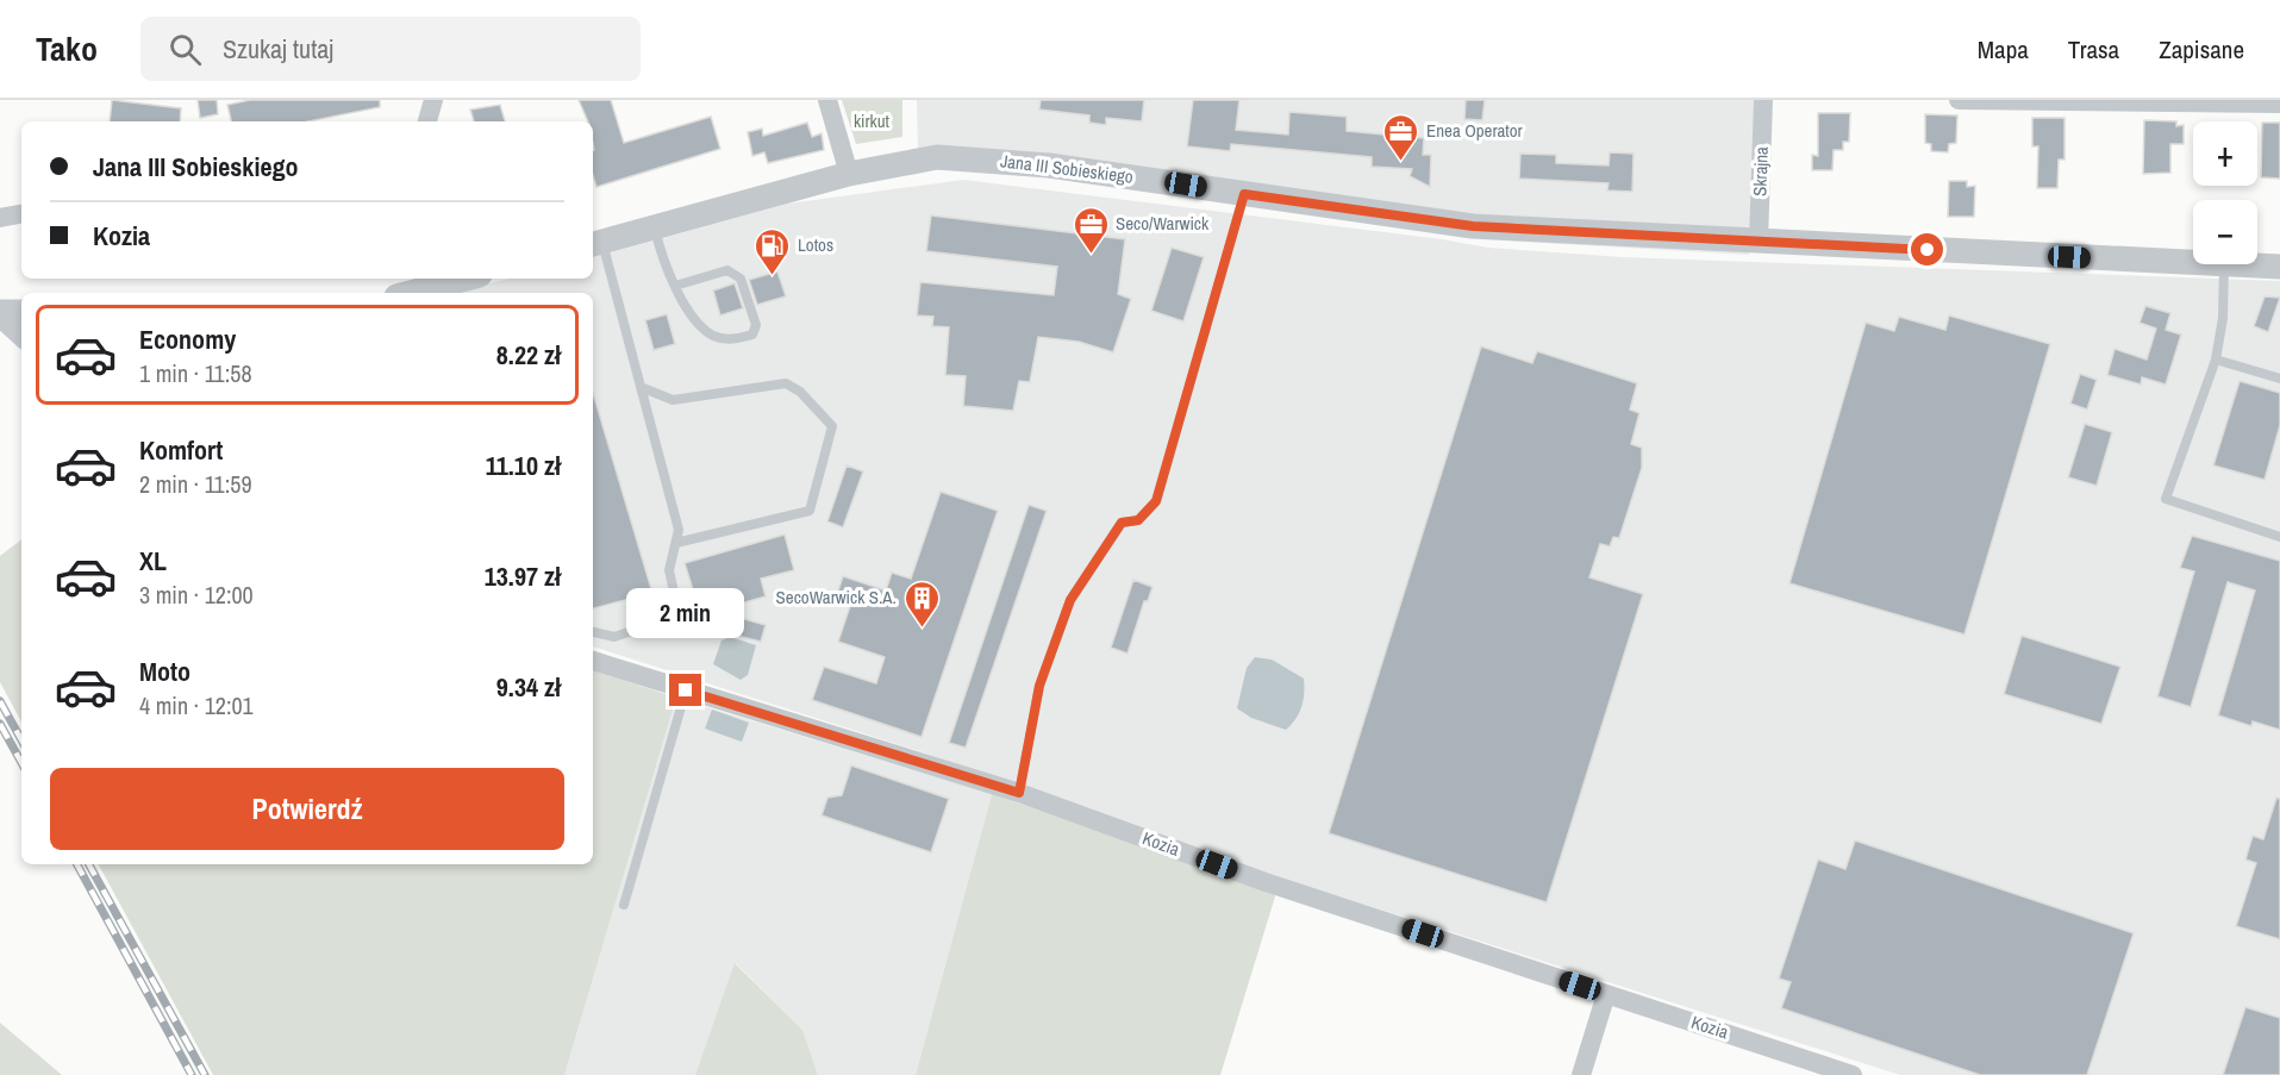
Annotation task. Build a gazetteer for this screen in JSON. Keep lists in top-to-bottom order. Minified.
{"streets":{"street":["Jana III Sobieskiego","Skrajna","Kozia"]},"crossings":[["Jana III Sobieskiego","Skrajna"]],"parks":["kirkut"],"places":{"office":["Enea Operator","Seco/Warwick"],"fuel station":["Lotos"],"building":["SecoWarwick S.A."]},"page":{"header":"Tako","search":"Szukaj tutaj","nav":["Mapa","Trasa","Zapisane"],"map_buttons":["+","−"],"banner":["Jana III Sobieskiego","Kozia"],"list":[{"name":"Economy","note":"1 min · 11:58","value":"8.22 zł"},{"name":"Komfort","note":"2 min · 11:59","value":"11.10 zł"},{"name":"XL","note":"3 min · 12:00","value":"13.97 zł"},{"name":"Moto","note":"4 min · 12:01","value":"9.34 zł"}],"bubble":"2 min","buttons":"Potwierdź"}}
